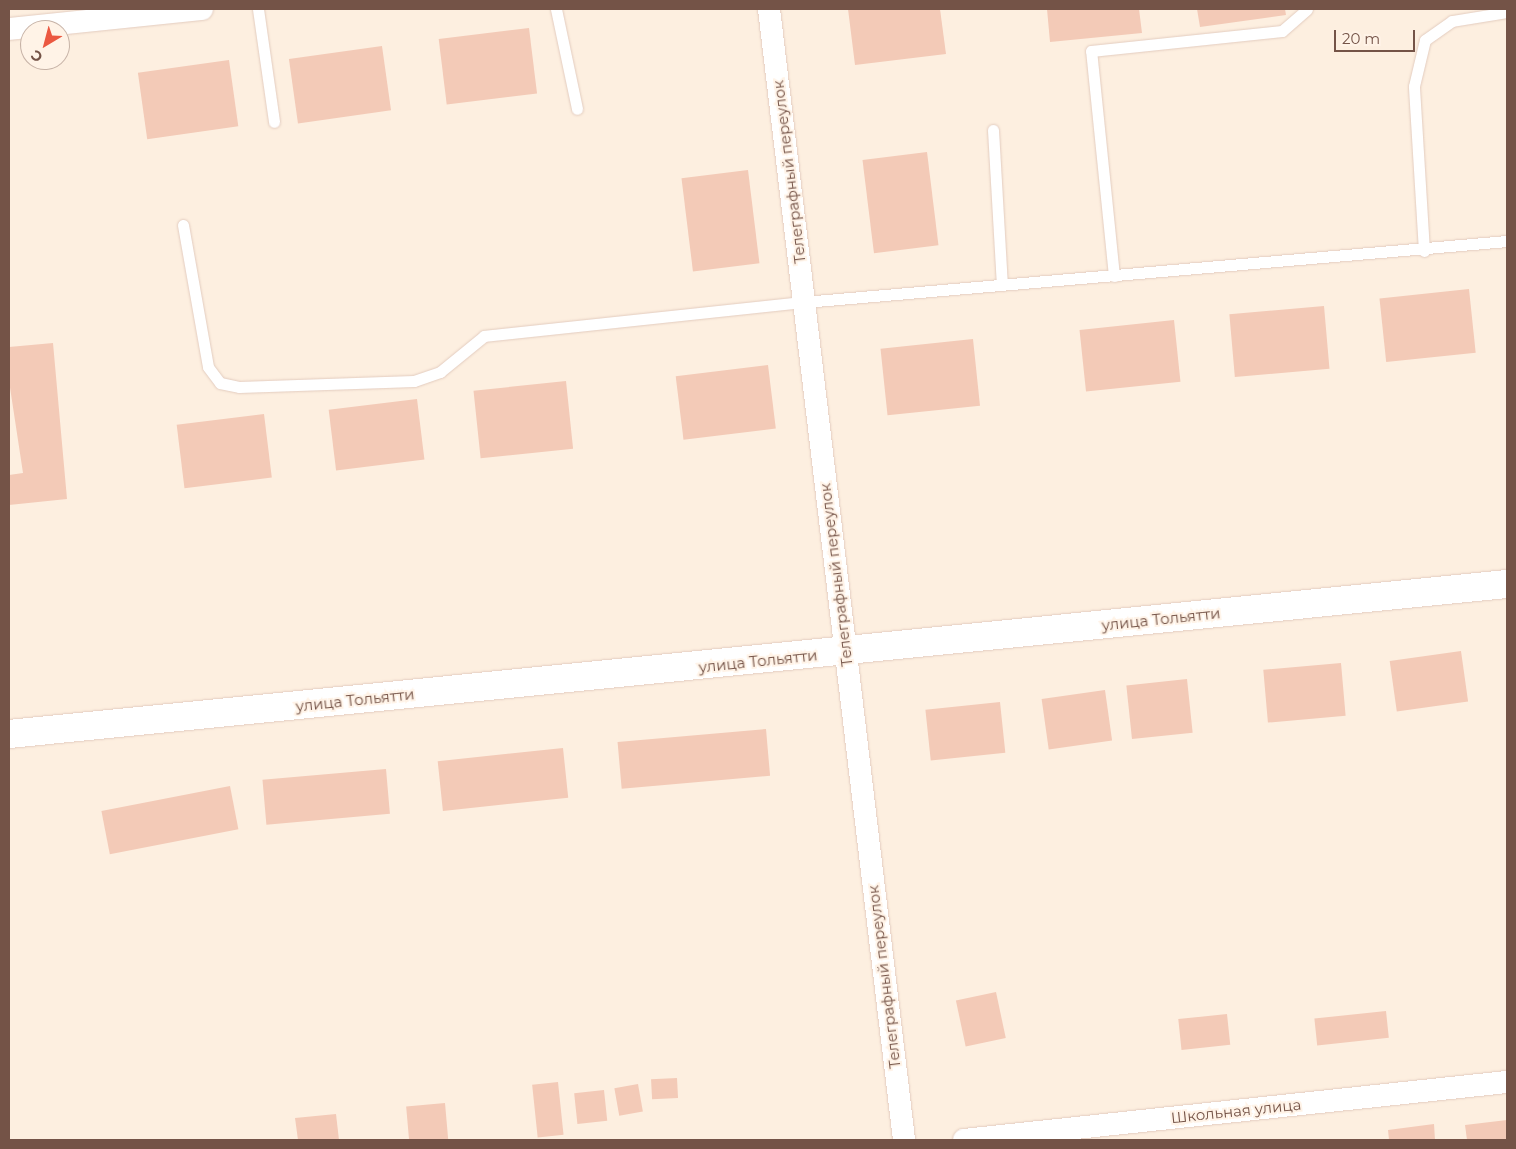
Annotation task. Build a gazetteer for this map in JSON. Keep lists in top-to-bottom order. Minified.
{"streets":{"street":["Телеграфный переулок","улица Тольятти","Школьная улица"]},"crossings":[["Телеграфный переулок","улица Тольятти"]],"scale_bar":"20 m","north":"bottom left"}
